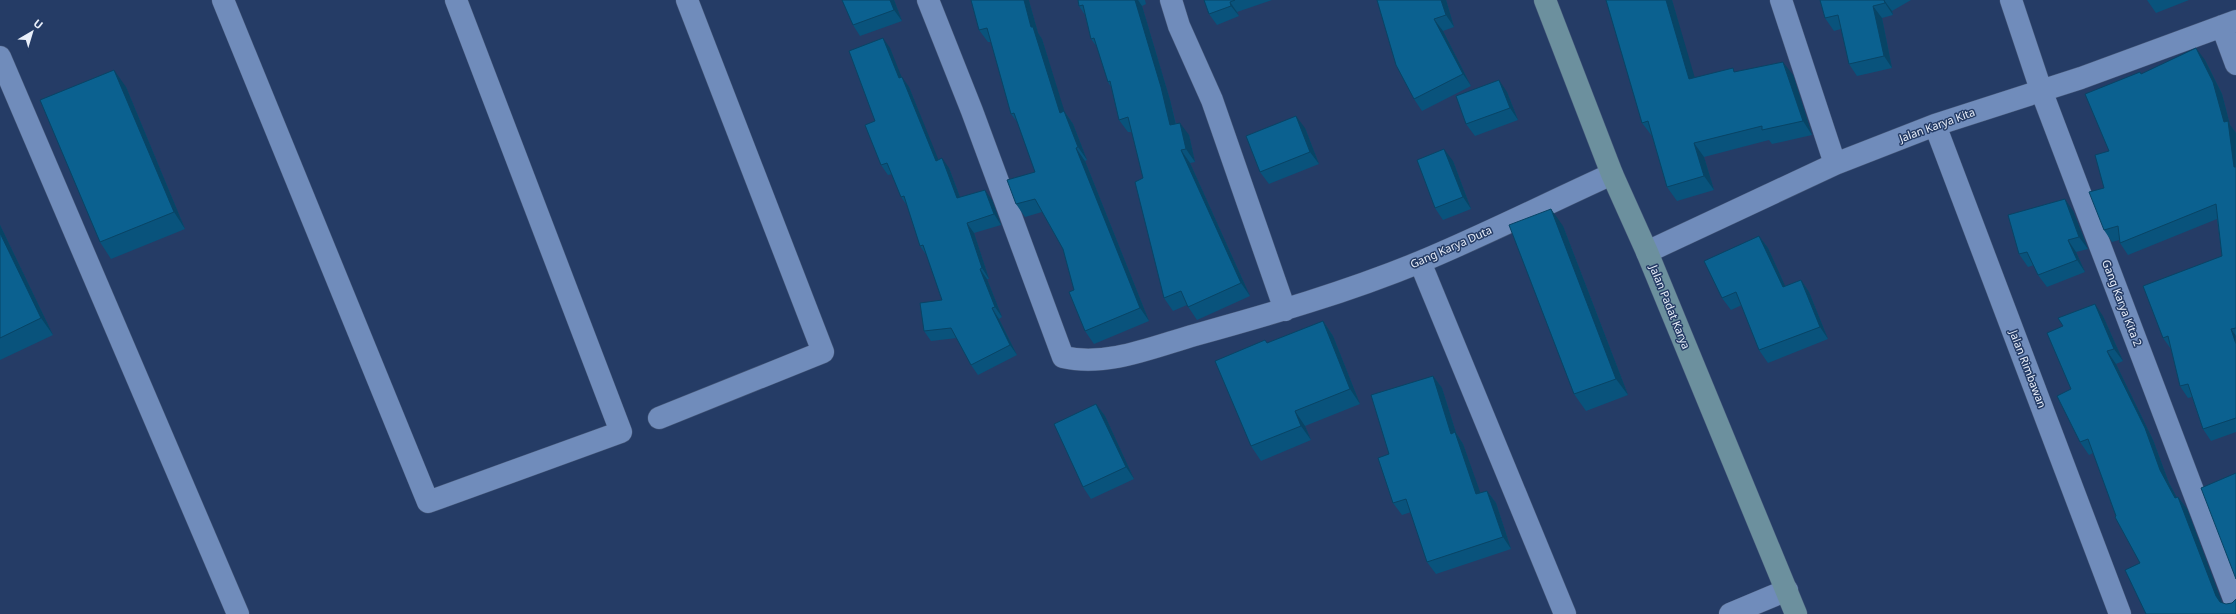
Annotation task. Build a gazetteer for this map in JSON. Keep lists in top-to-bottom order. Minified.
{"streets":{"street":["Jalan Karya Kita","Gang Karya Duta","Gang Karya Kita 2","Jalan Padat Karya","Jalan Rimbawan"]},"crossings":[["Jalan Karya Kita","Gang Karya Kita 2"],["Jalan Karya Kita","Jalan Padat Karya"],["Jalan Karya Kita","Jalan Rimbawan"],["Gang Karya Duta","Jalan Padat Karya"]],"north":"top right"}
